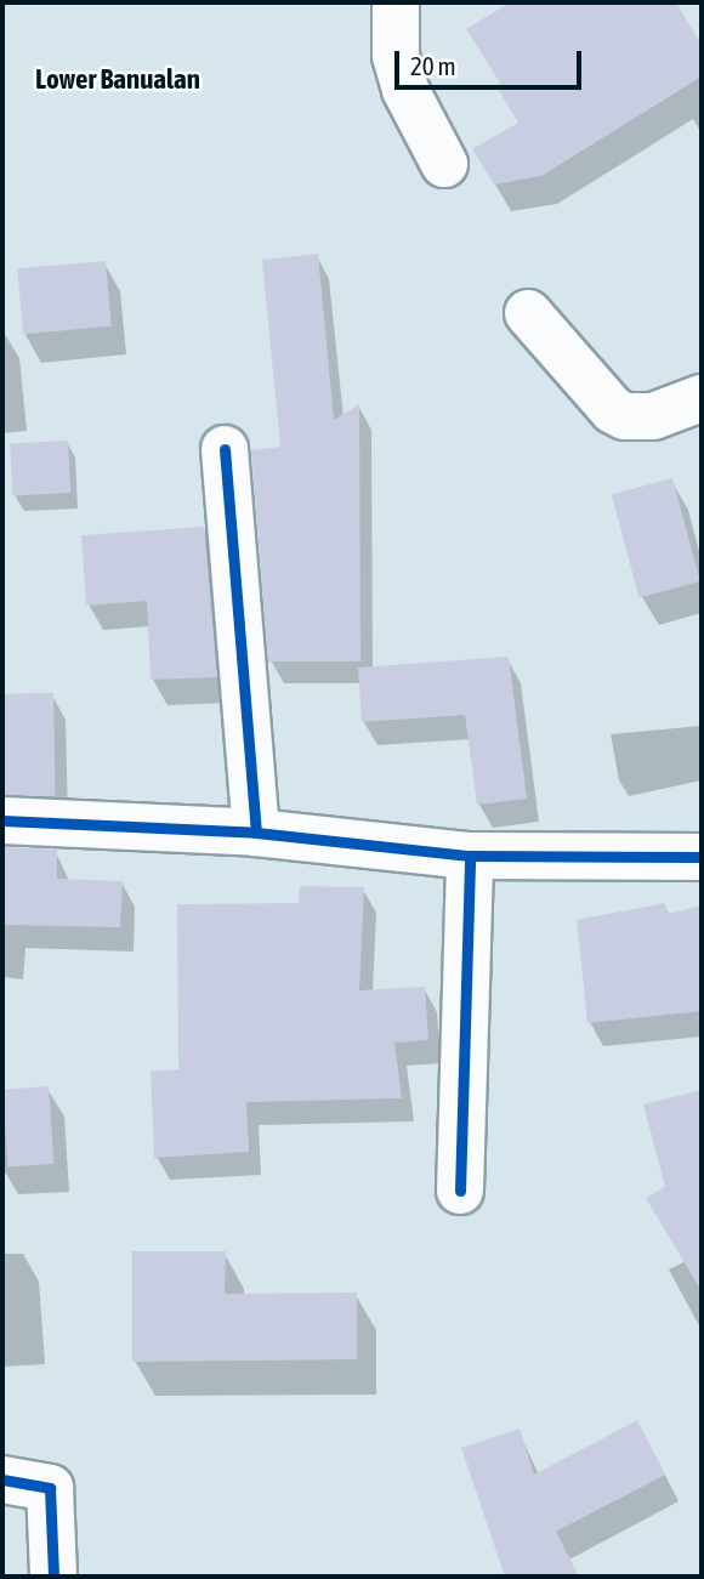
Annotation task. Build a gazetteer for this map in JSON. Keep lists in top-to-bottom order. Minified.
{"districts":["Lower Banualan"],"scale_bar":"20 m"}
